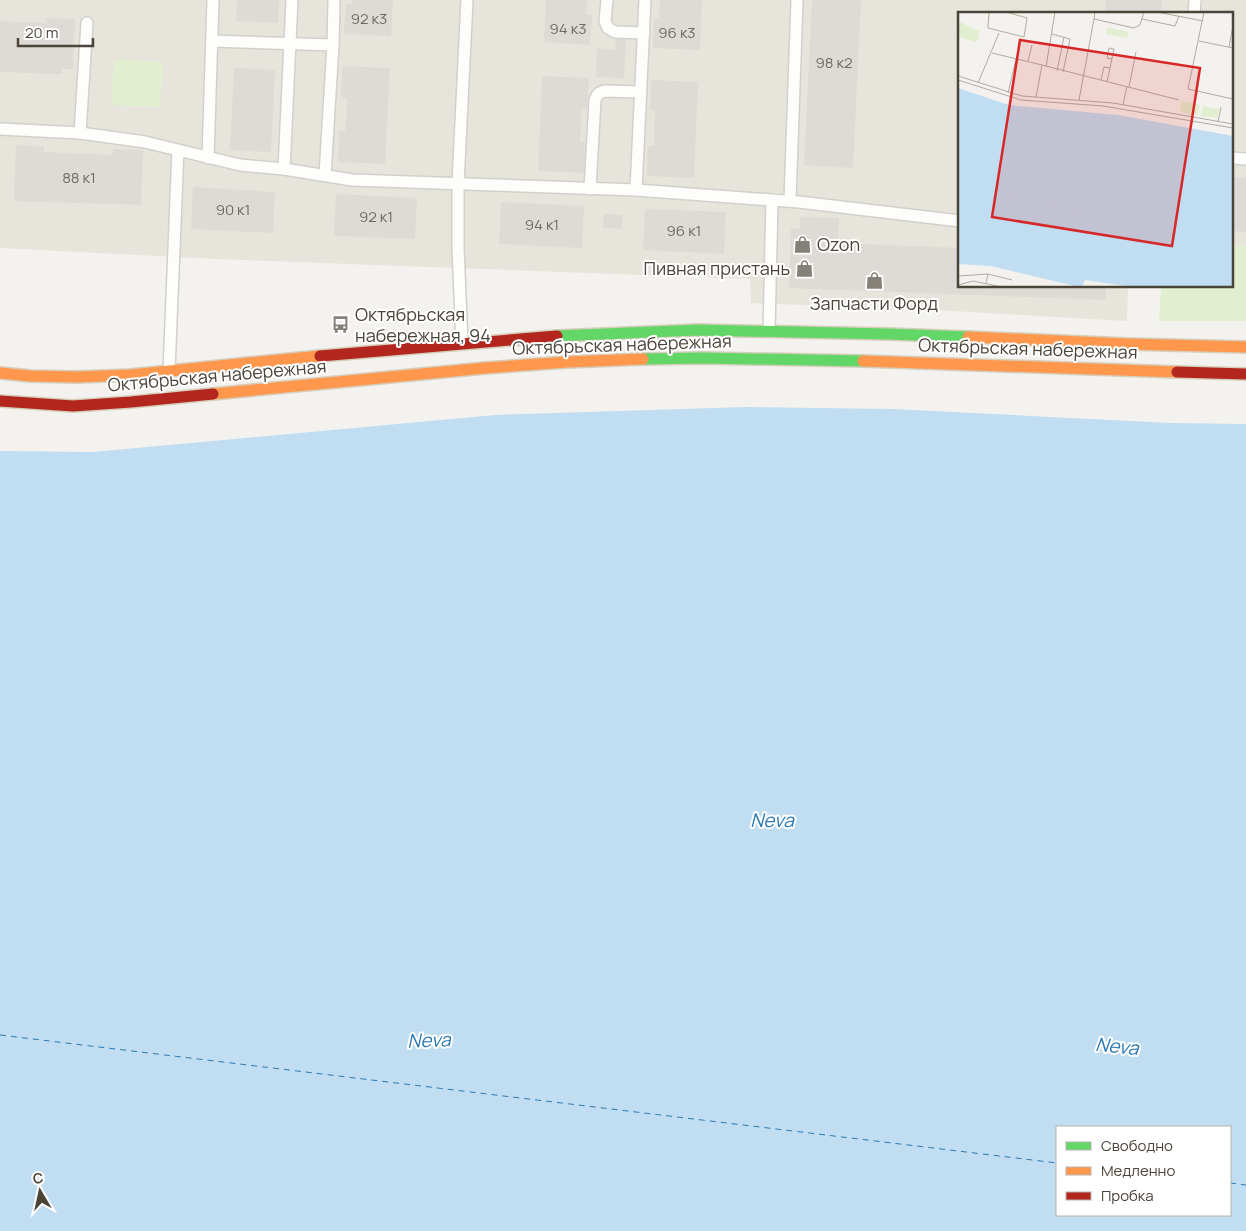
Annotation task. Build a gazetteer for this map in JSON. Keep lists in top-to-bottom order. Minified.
{"streets":{"main road":["Октябрьская набережная"]},"water":["Neva"],"places":{"shop":["Ozon","Пивная пристань","Запчасти Форд"],"bus stop":["Октябрьская набережная, 94"]},"house_numbers":["92 к3","94 к3","96 к3","98 к2","88 к1","90 к1","92 к1","94 к1","96 к1"],"legend":["Свободно","Медленно","Пробка"],"scale_bar":"20 m","north":"top"}
